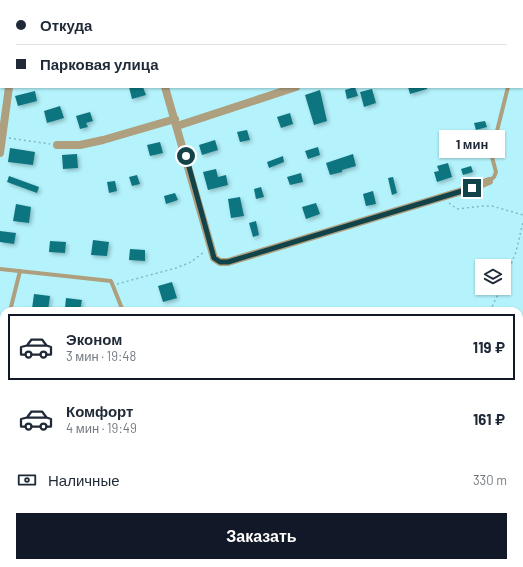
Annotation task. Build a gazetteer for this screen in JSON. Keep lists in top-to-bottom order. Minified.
{"page":{"banner":["Откуда","Парковая улица"],"bubble":"1 мин","list":[{"name":"Эконом","note":"3 мин · 19:48","value":"119 ₽"},{"name":"Комфорт","note":"4 мин · 19:49","value":"161 ₽"}],"pay":["Наличные","330 m"],"buttons":"Заказать"}}
